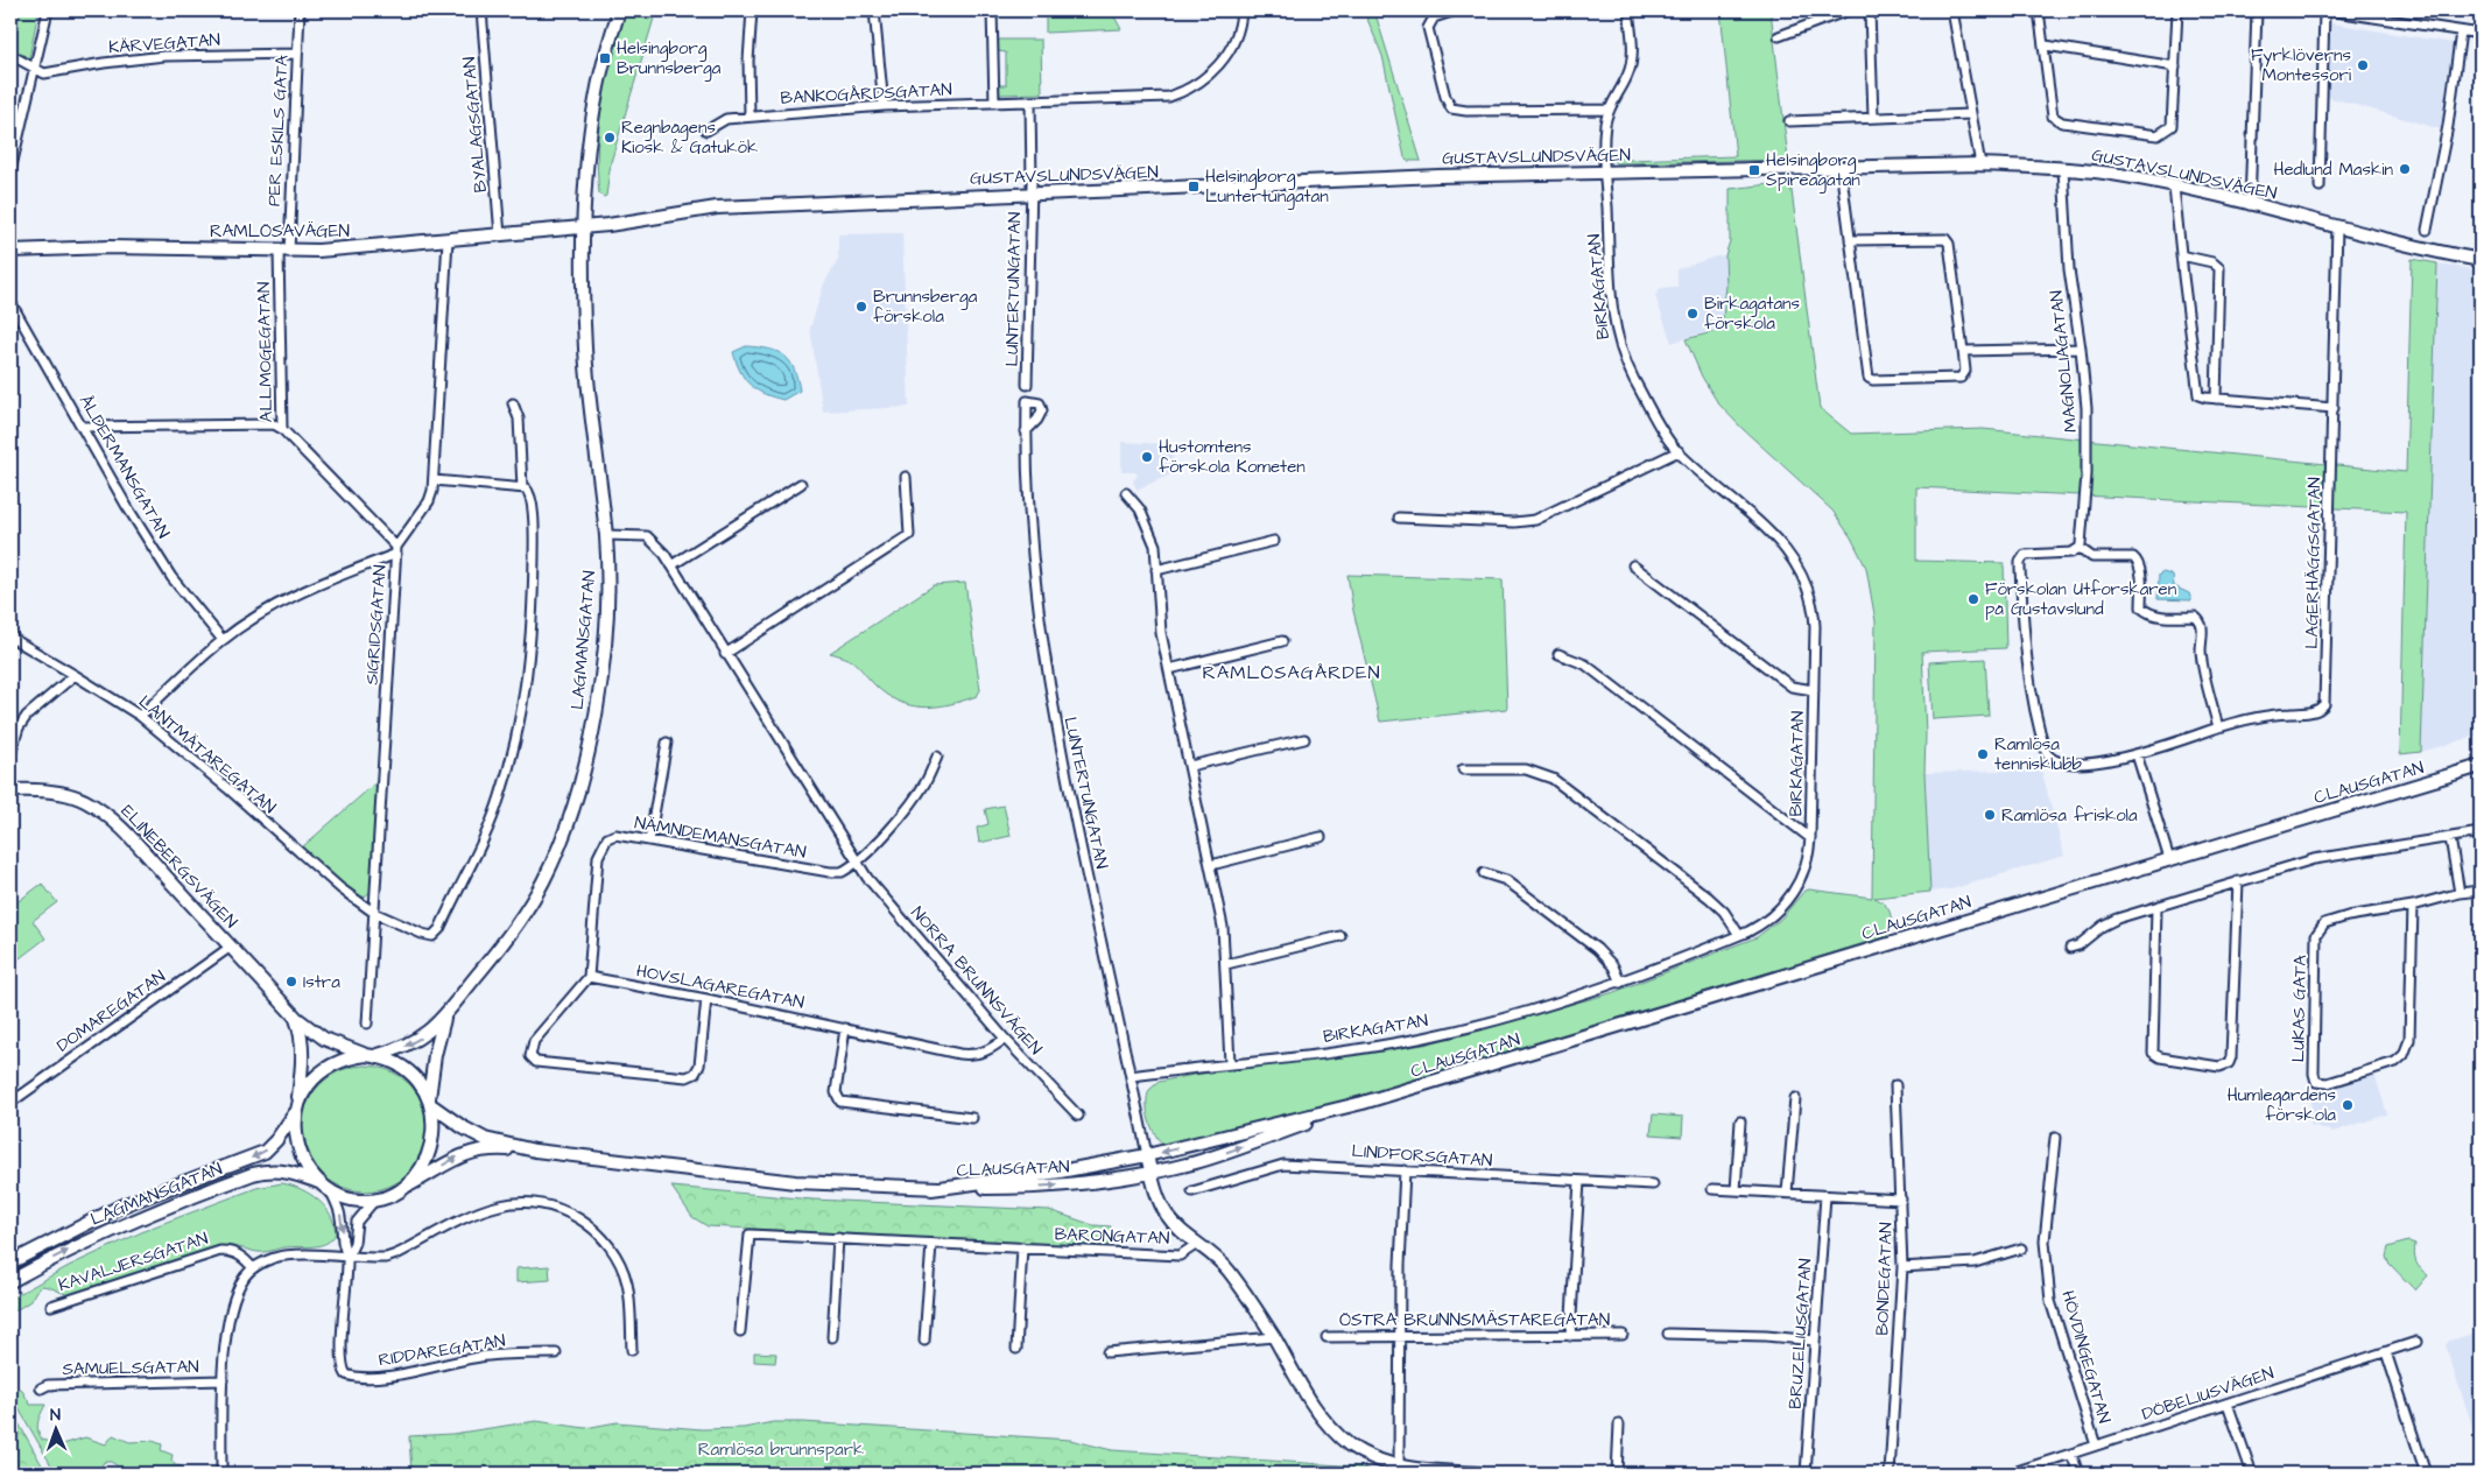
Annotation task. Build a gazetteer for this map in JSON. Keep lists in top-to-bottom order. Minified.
{"streets":{"street":["KÄRVEGATAN","BANKOGÅRDSGATAN","BYALAGSGATAN","PER ESKILS GATA","GUSTAVSLUNDSVÄGEN","RAMLÖSAVÄGEN","BIRKAGATAN","LUNTERTUNGATAN","ALLMOGEGATAN","MAGNOLIAGATAN","ÅLDERMANSGATAN","LAGERHÄGGSGATAN","SIGRIDSGATAN","LAGMANSGATAN","LANTMÄTAREGATAN","CLAUSGATAN","NÄMNDEMANSGATAN","ELINEBERGSVÄGEN","NORRA BRUNNSVÄGEN","HOVSLAGAREGATAN","LUKAS GATA","DOMAREGATAN","LINDFORSGATAN","BARONGATAN","KAVALJERSGATAN","BONDEGATAN","ÖSTRA BRUNNSMÄSTAREGATAN","BRUZELIUSGATAN","RIDDAREGATAN","HÖVDINGEGATAN","SAMUELSGATAN","DÖBELIUSVÄGEN"]},"crossings":[["KÄRVEGATAN","PER ESKILS GATA"],["BYALAGSGATAN","RAMLÖSAVÄGEN"],["PER ESKILS GATA","RAMLÖSAVÄGEN"],["PER ESKILS GATA","ALLMOGEGATAN"],["GUSTAVSLUNDSVÄGEN","RAMLÖSAVÄGEN"],["GUSTAVSLUNDSVÄGEN","BIRKAGATAN"],["GUSTAVSLUNDSVÄGEN","LUNTERTUNGATAN"],["GUSTAVSLUNDSVÄGEN","MAGNOLIAGATAN"],["GUSTAVSLUNDSVÄGEN","LAGERHÄGGSGATAN"],["GUSTAVSLUNDSVÄGEN","LAGMANSGATAN"],["RAMLÖSAVÄGEN","ALLMOGEGATAN"],["RAMLÖSAVÄGEN","SIGRIDSGATAN"],["RAMLÖSAVÄGEN","LAGMANSGATAN"],["BIRKAGATAN","LUNTERTUNGATAN"],["LUNTERTUNGATAN","CLAUSGATAN"],["ALLMOGEGATAN","SIGRIDSGATAN"],["SIGRIDSGATAN","LANTMÄTAREGATAN"],["LAGMANSGATAN","CLAUSGATAN"],["LAGMANSGATAN","ELINEBERGSVÄGEN"],["LAGMANSGATAN","NORRA BRUNNSVÄGEN"],["LAGMANSGATAN","RIDDAREGATAN"],["CLAUSGATAN","ELINEBERGSVÄGEN"],["CLAUSGATAN","RIDDAREGATAN"],["NÄMNDEMANSGATAN","NORRA BRUNNSVÄGEN"],["NÄMNDEMANSGATAN","HOVSLAGAREGATAN"],["ELINEBERGSVÄGEN","DOMAREGATAN"],["ELINEBERGSVÄGEN","RIDDAREGATAN"],["NORRA BRUNNSVÄGEN","HOVSLAGAREGATAN"],["HÖVDINGEGATAN","DÖBELIUSVÄGEN"]],"districts":["RAMLÖSAGÅRDEN"],"parks":["Ramlösa brunnspark"],"places":{"transit":["Helsingborg Brunnsberga","Helsingborg Spireagatan","Helsingborg Luntertungatan"],"other":["Fyrklöverns Montessori","Regnbågens Kiosk & Gatukök","Hedlund Maskin","Brunnsberga förskola","Birkagatans förskola","Hustomtens förskola Kometen","Förskolan Utforskaren på Gustavslund","Ramlösa tennisklubb","Ramlösa friskola","Istra","Humlegårdens förskola"]},"north":"top"}
